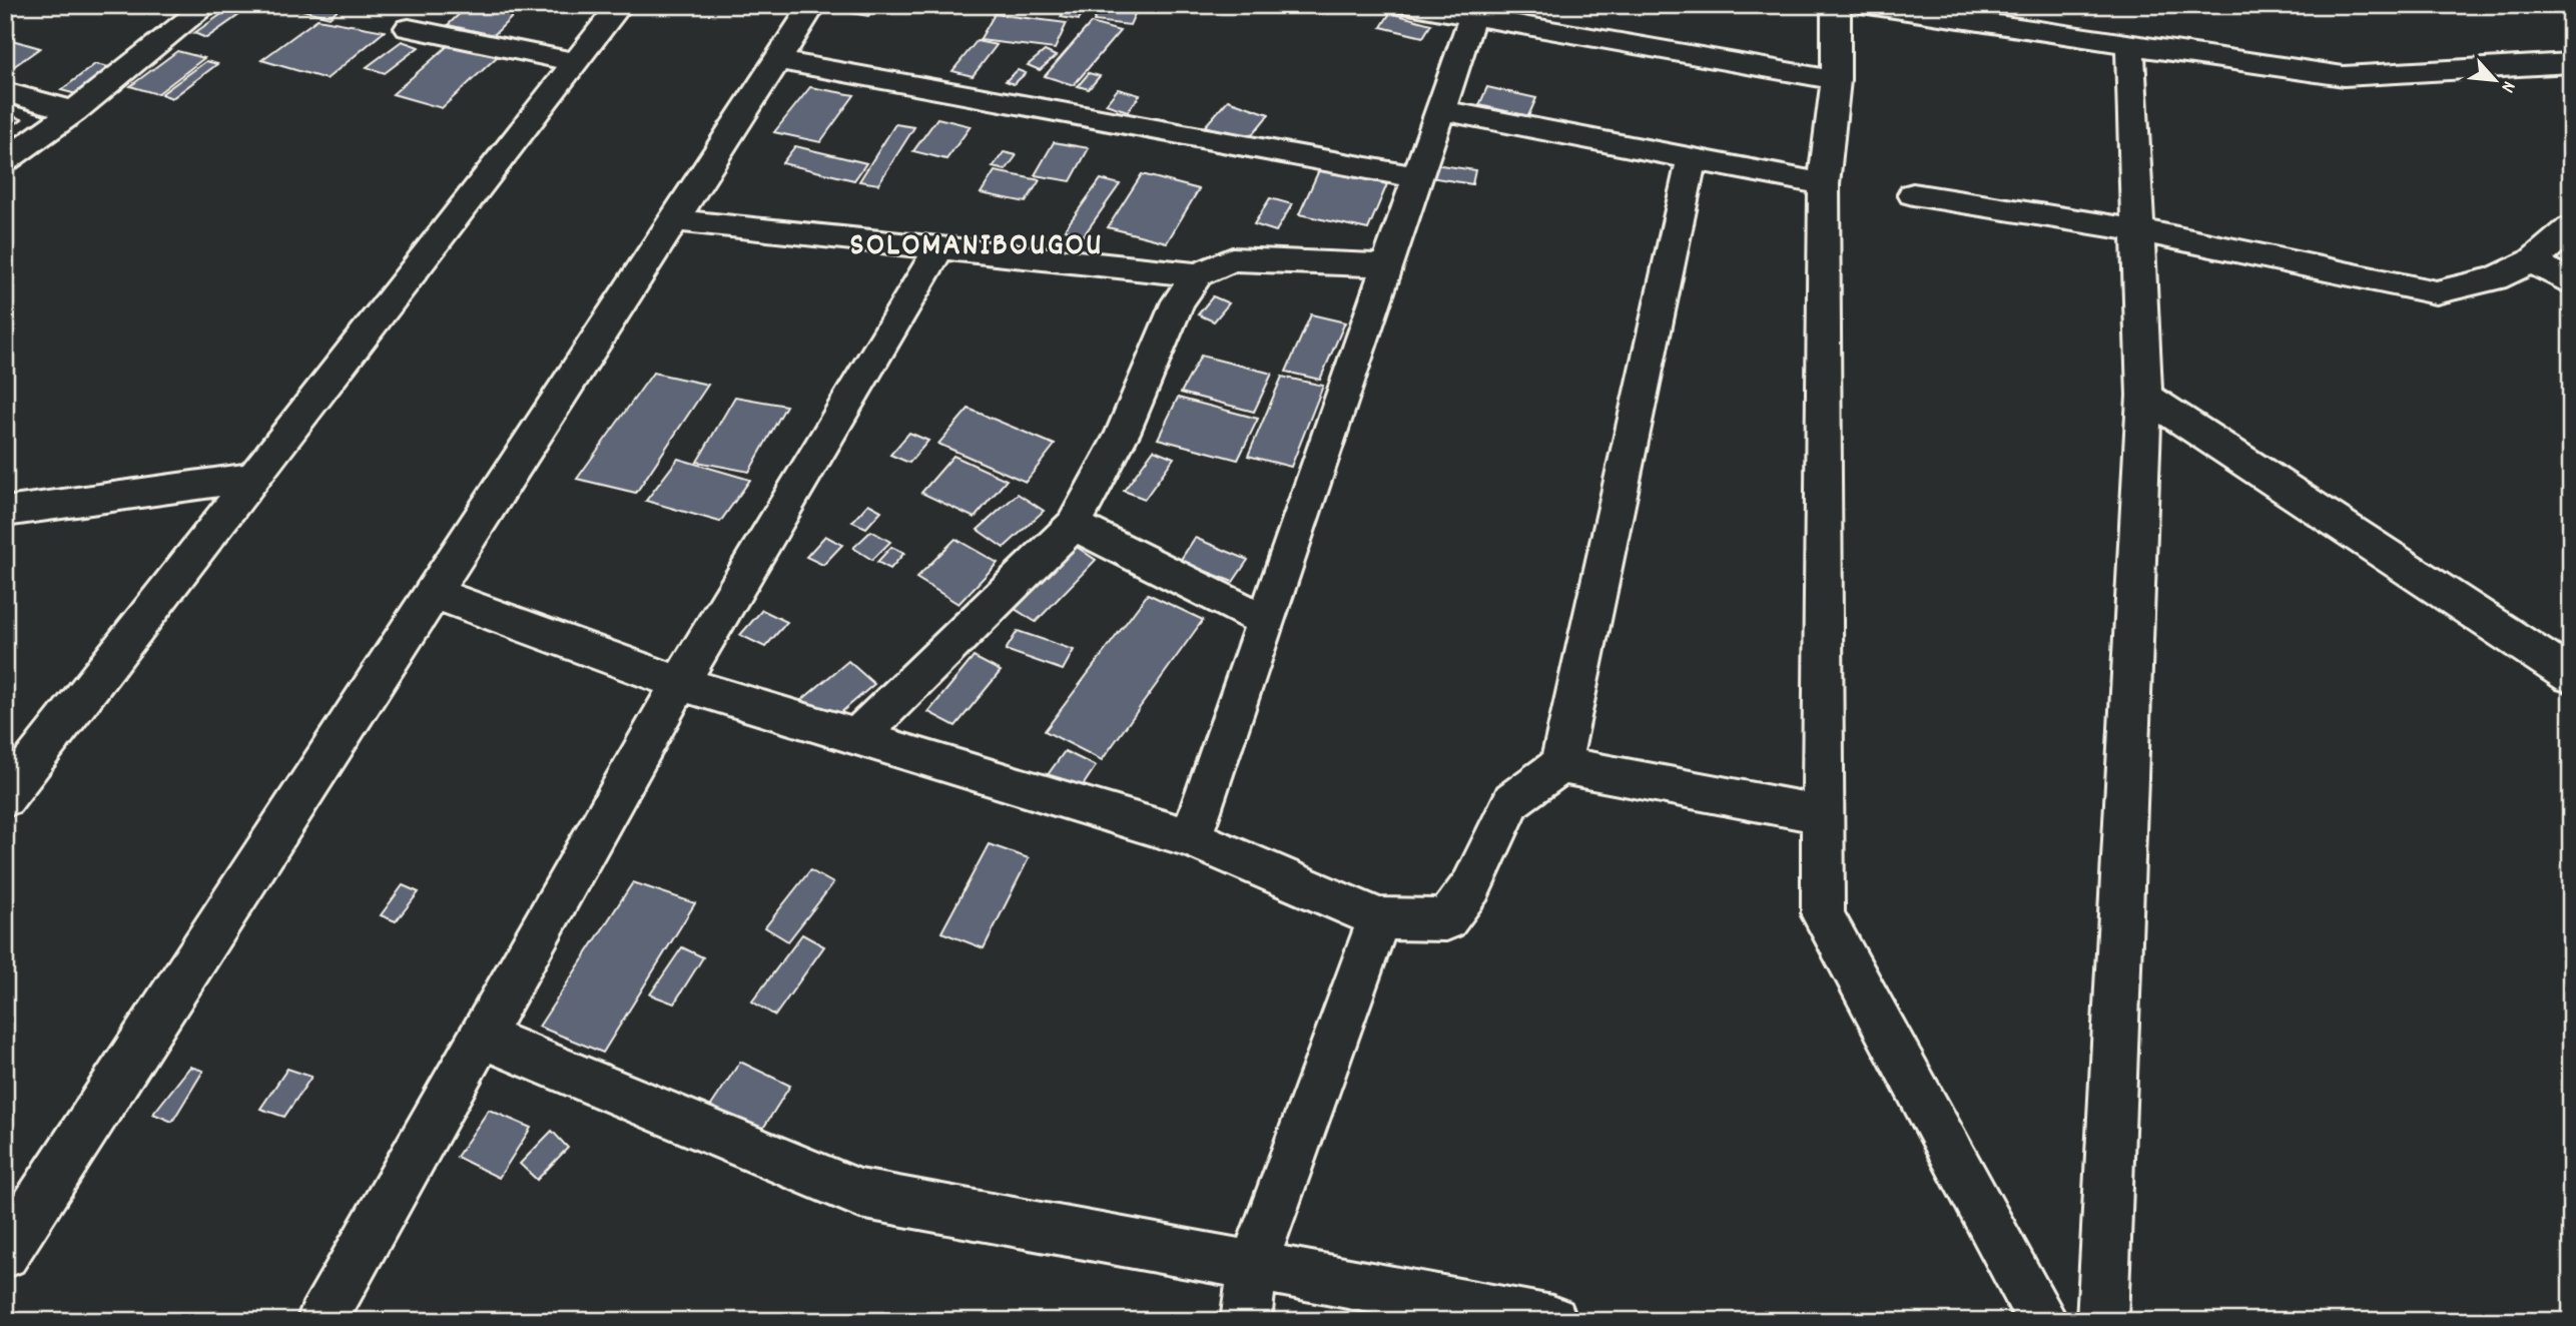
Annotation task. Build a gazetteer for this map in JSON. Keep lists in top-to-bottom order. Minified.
{"districts":["SOLOMANIBOUGOU"],"north":"bottom right"}
